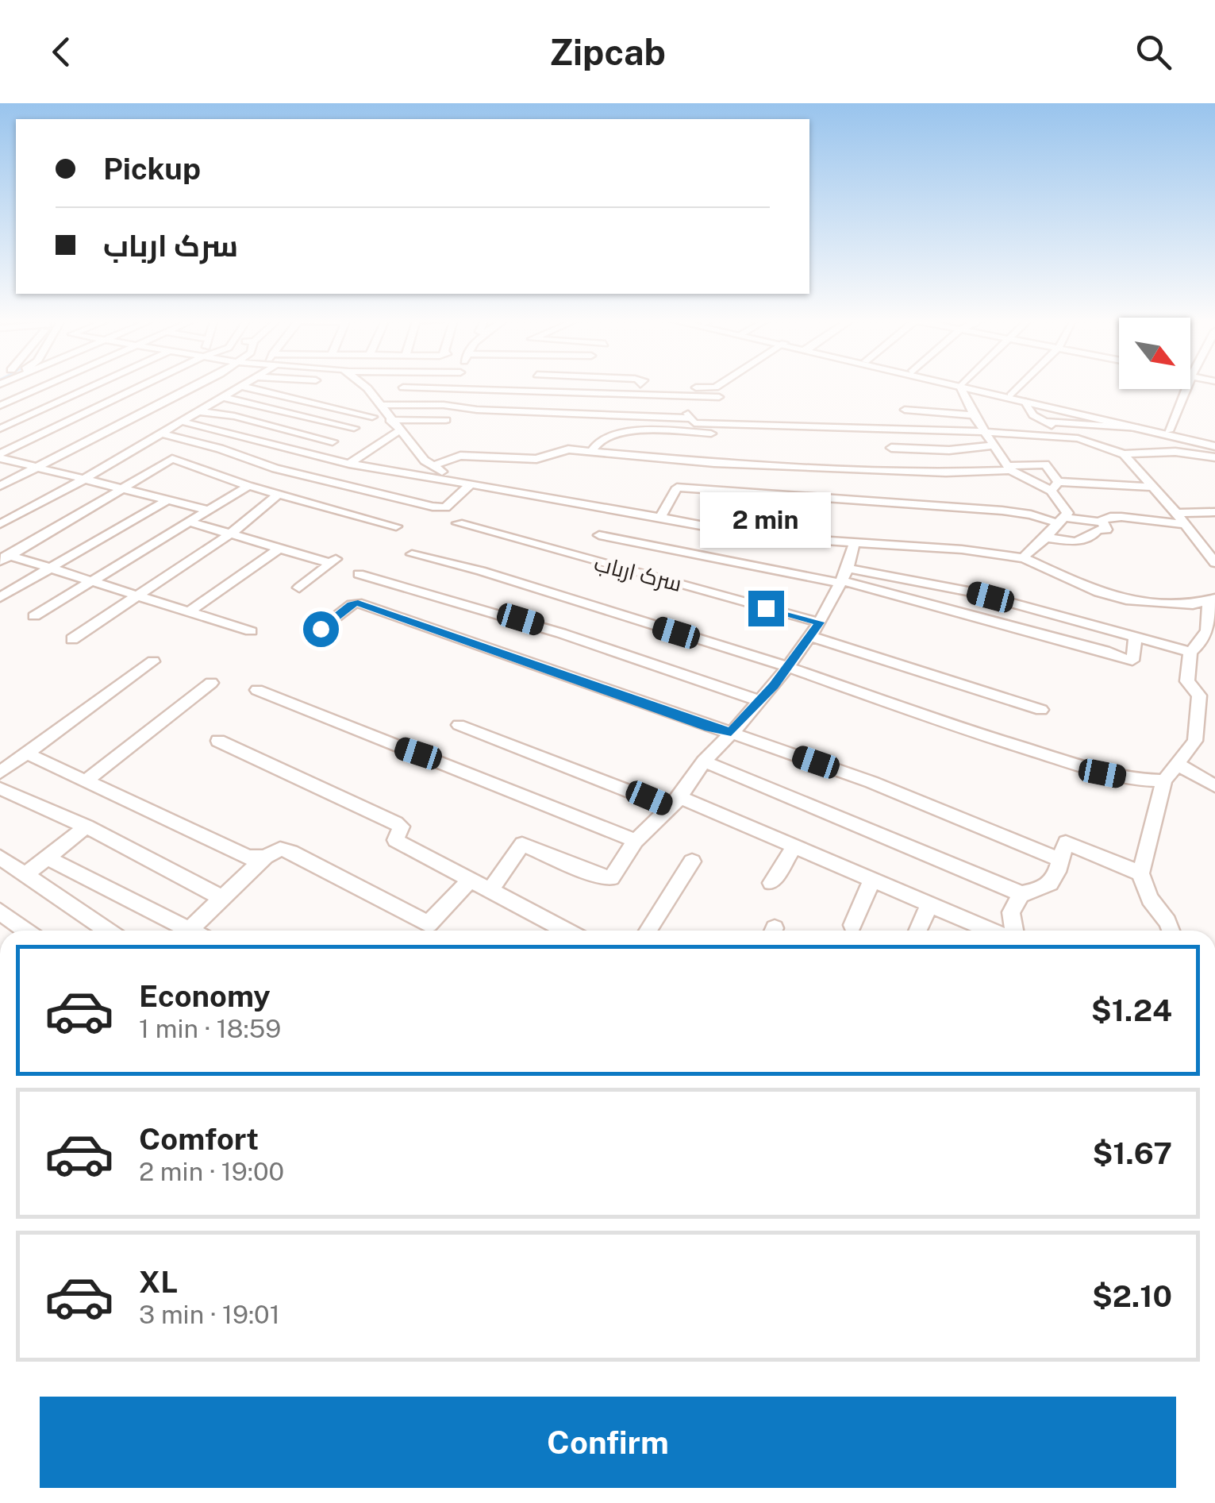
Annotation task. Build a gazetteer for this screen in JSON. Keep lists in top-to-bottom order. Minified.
{"streets":{"street":["سرک ارباب"]},"north":"bottom right","page":{"header":"Zipcab","banner":["Pickup","سرک ارباب"],"bubble":"2 min","list":[{"name":"Economy","note":"1 min · 18:59","value":"$1.24"},{"name":"Comfort","note":"2 min · 19:00","value":"$1.67"},{"name":"XL","note":"3 min · 19:01","value":"$2.10"}],"buttons":"Confirm"}}
